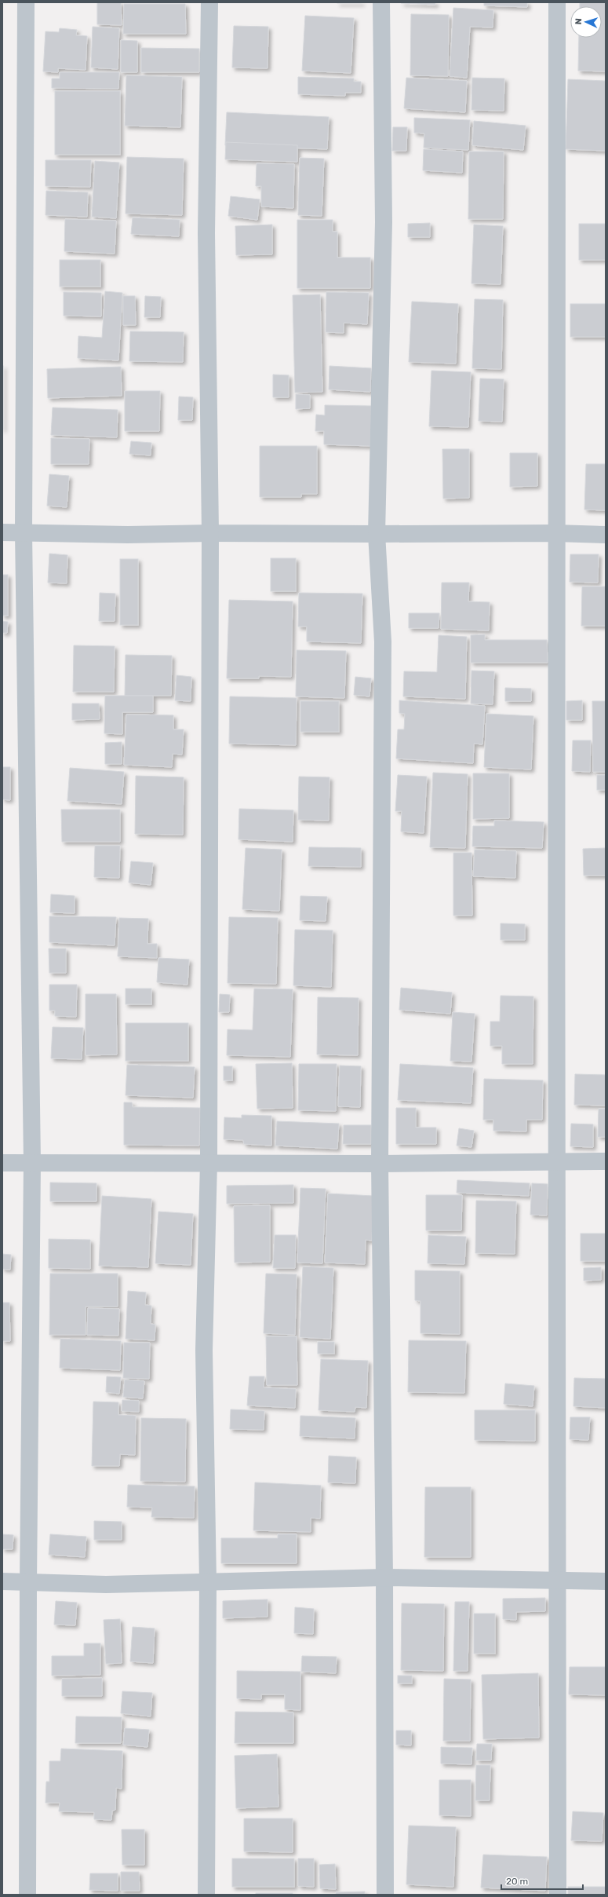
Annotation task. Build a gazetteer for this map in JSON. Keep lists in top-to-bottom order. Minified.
{"scale_bar":"20 m","north":"left"}
